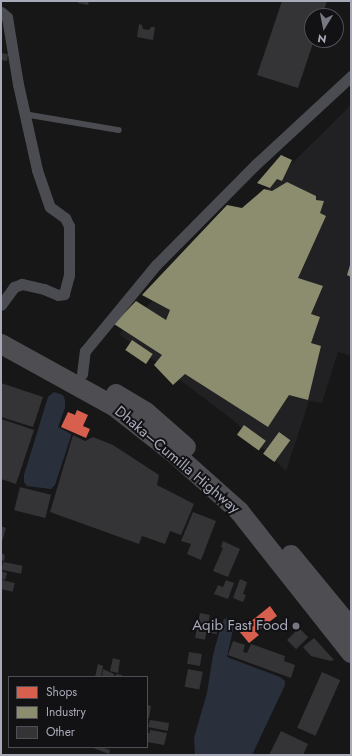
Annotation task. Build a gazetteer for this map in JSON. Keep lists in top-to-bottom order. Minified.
{"streets":{"highway":["Dhaka–Cumilla Highway"]},"places":["Aqib Fast Food"],"legend":["Shops","Industry","Other"],"north":"bottom"}
